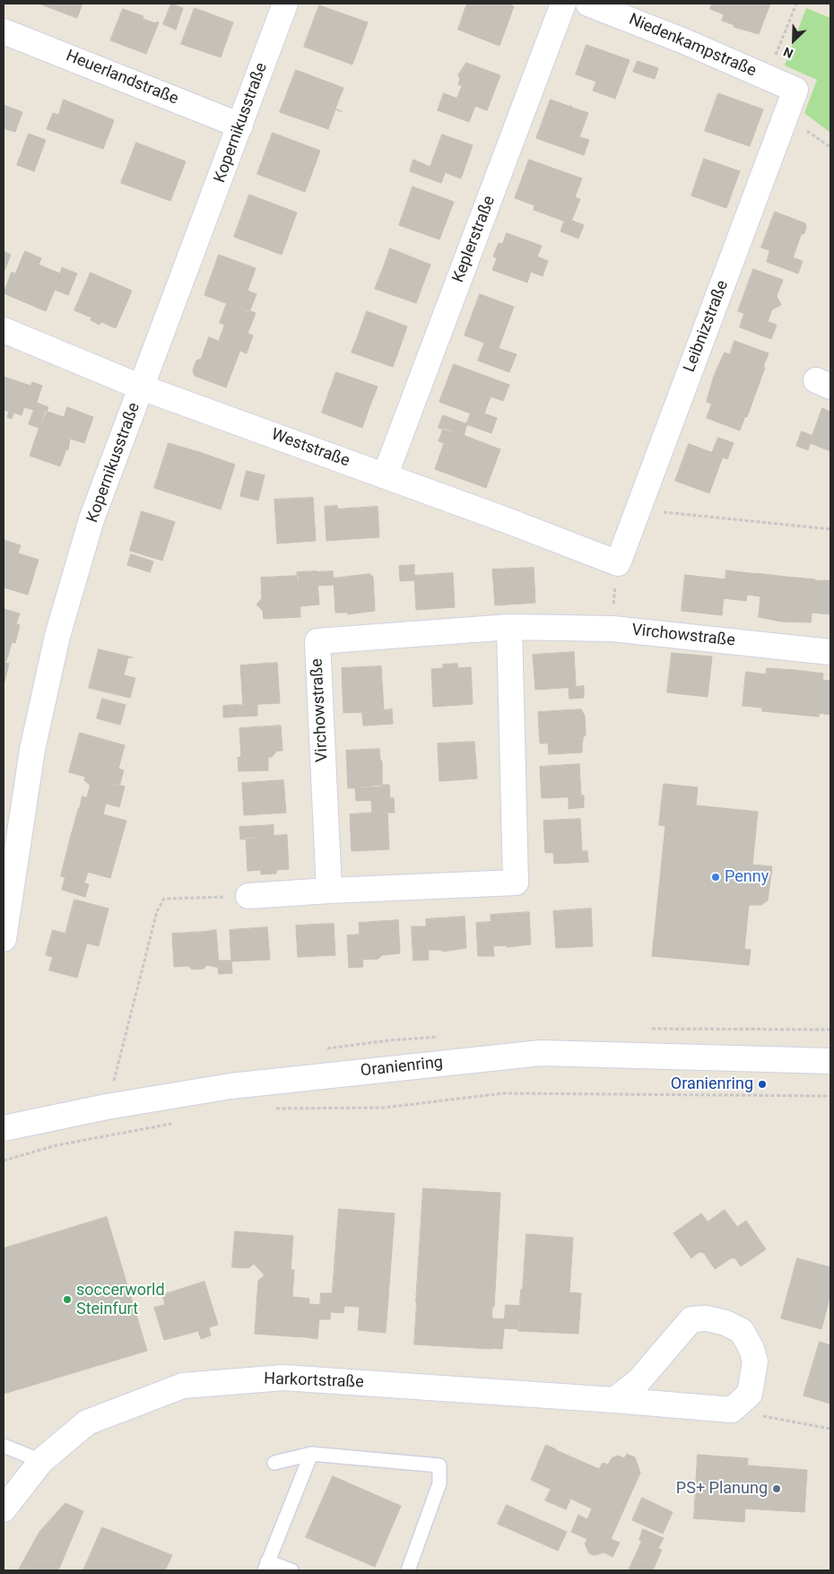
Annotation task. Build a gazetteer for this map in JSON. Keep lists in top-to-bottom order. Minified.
{"streets":{"street":["Niedenkampstraße","Heuerlandstraße","Kopernikusstraße","Keplerstraße","Leibnizstraße","Weststraße","Virchowstraße","Oranienring","Harkortstraße"]},"crossings":[["Niedenkampstraße","Leibnizstraße"],["Heuerlandstraße","Kopernikusstraße"],["Kopernikusstraße","Weststraße"],["Keplerstraße","Weststraße"],["Leibnizstraße","Weststraße"]],"places":["Penny","Oranienring","soccerworld Steinfurt","PS+ Planung"],"north":"bottom left"}
